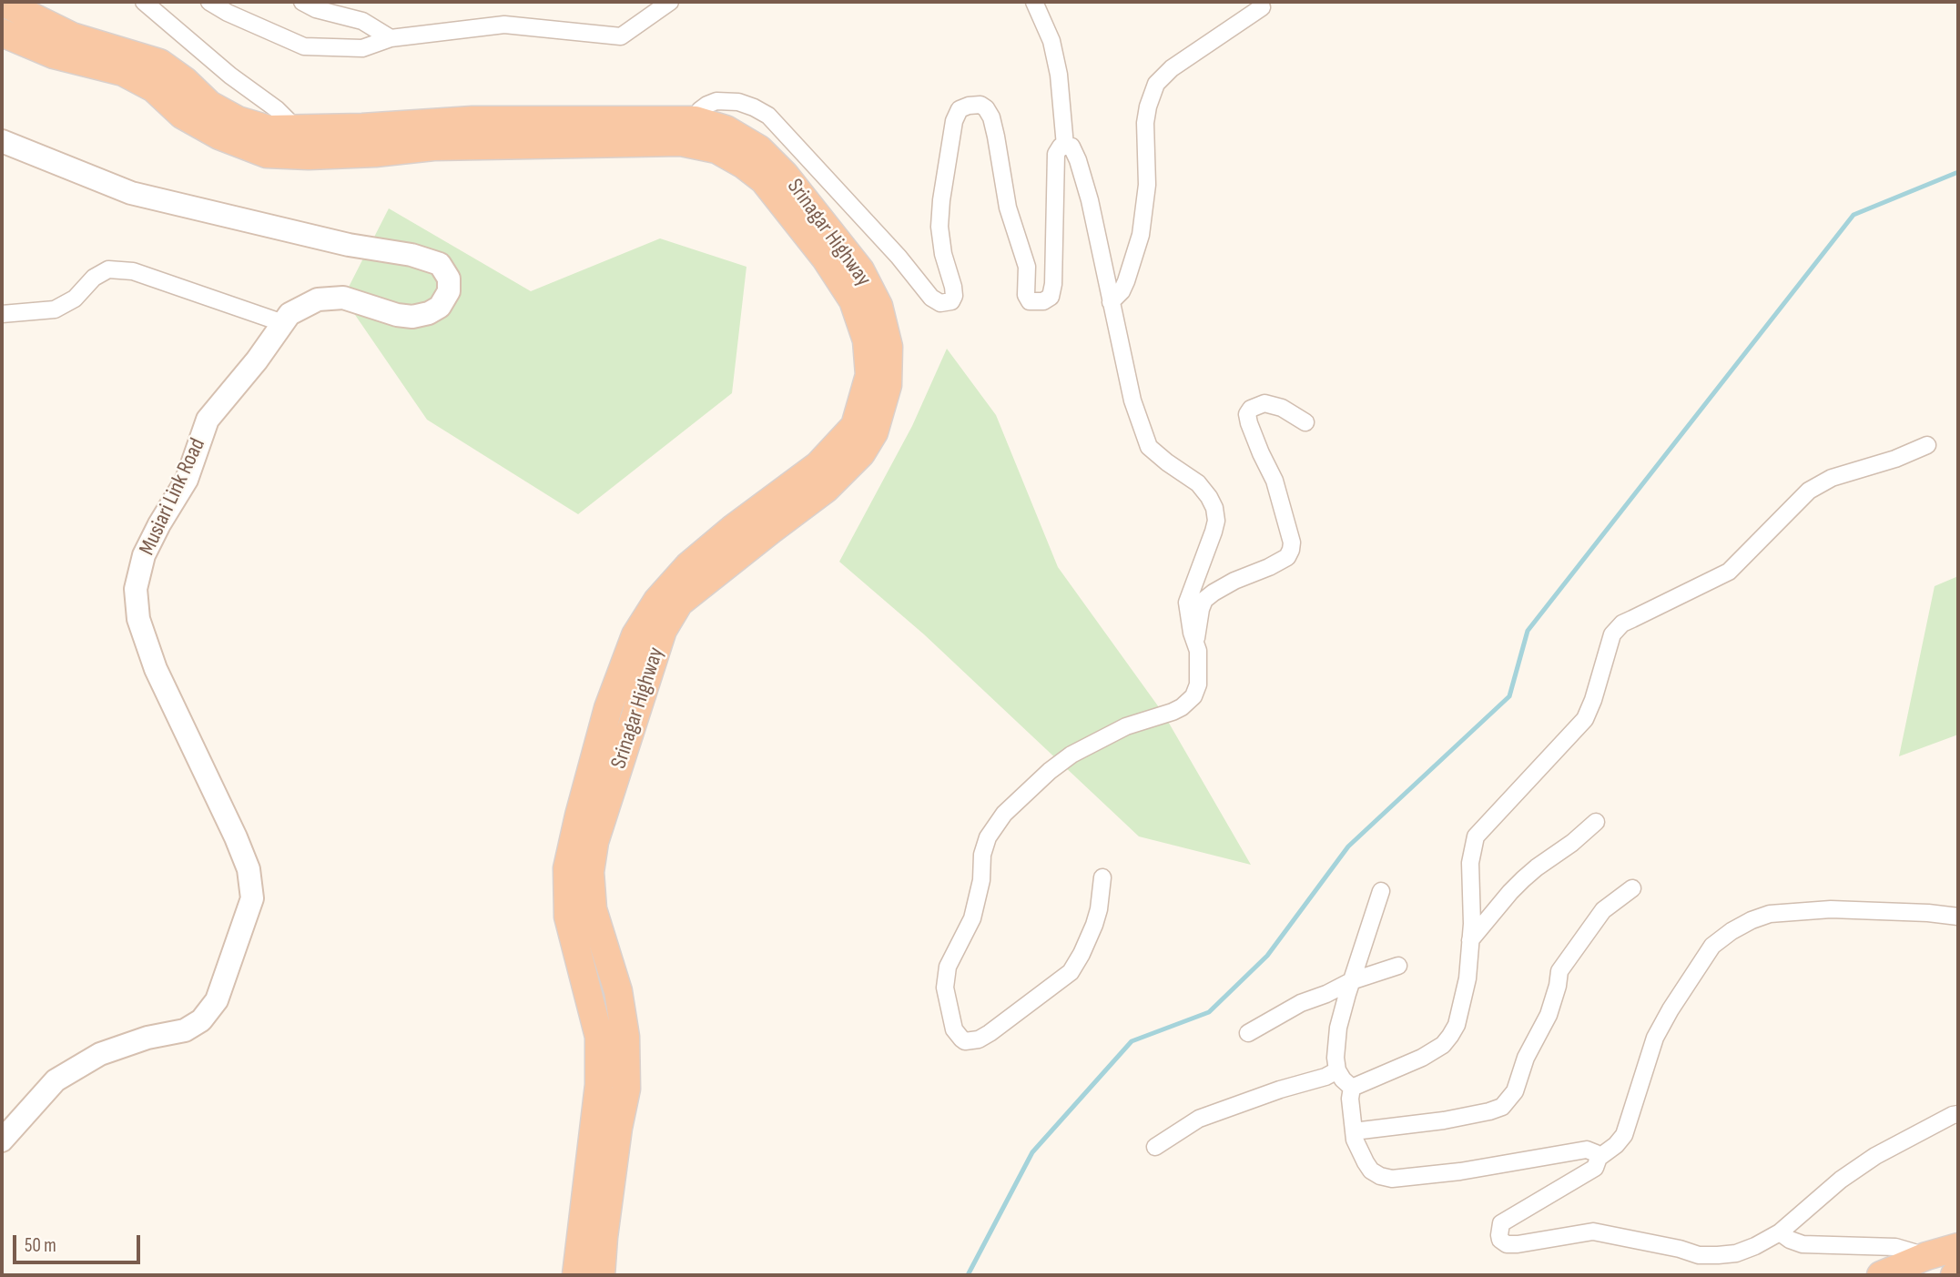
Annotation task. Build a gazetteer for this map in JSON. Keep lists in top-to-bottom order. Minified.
{"streets":{"highway":["Srinagar Highway"],"main road":["Musiari Link Road"]},"scale_bar":"50 m"}
